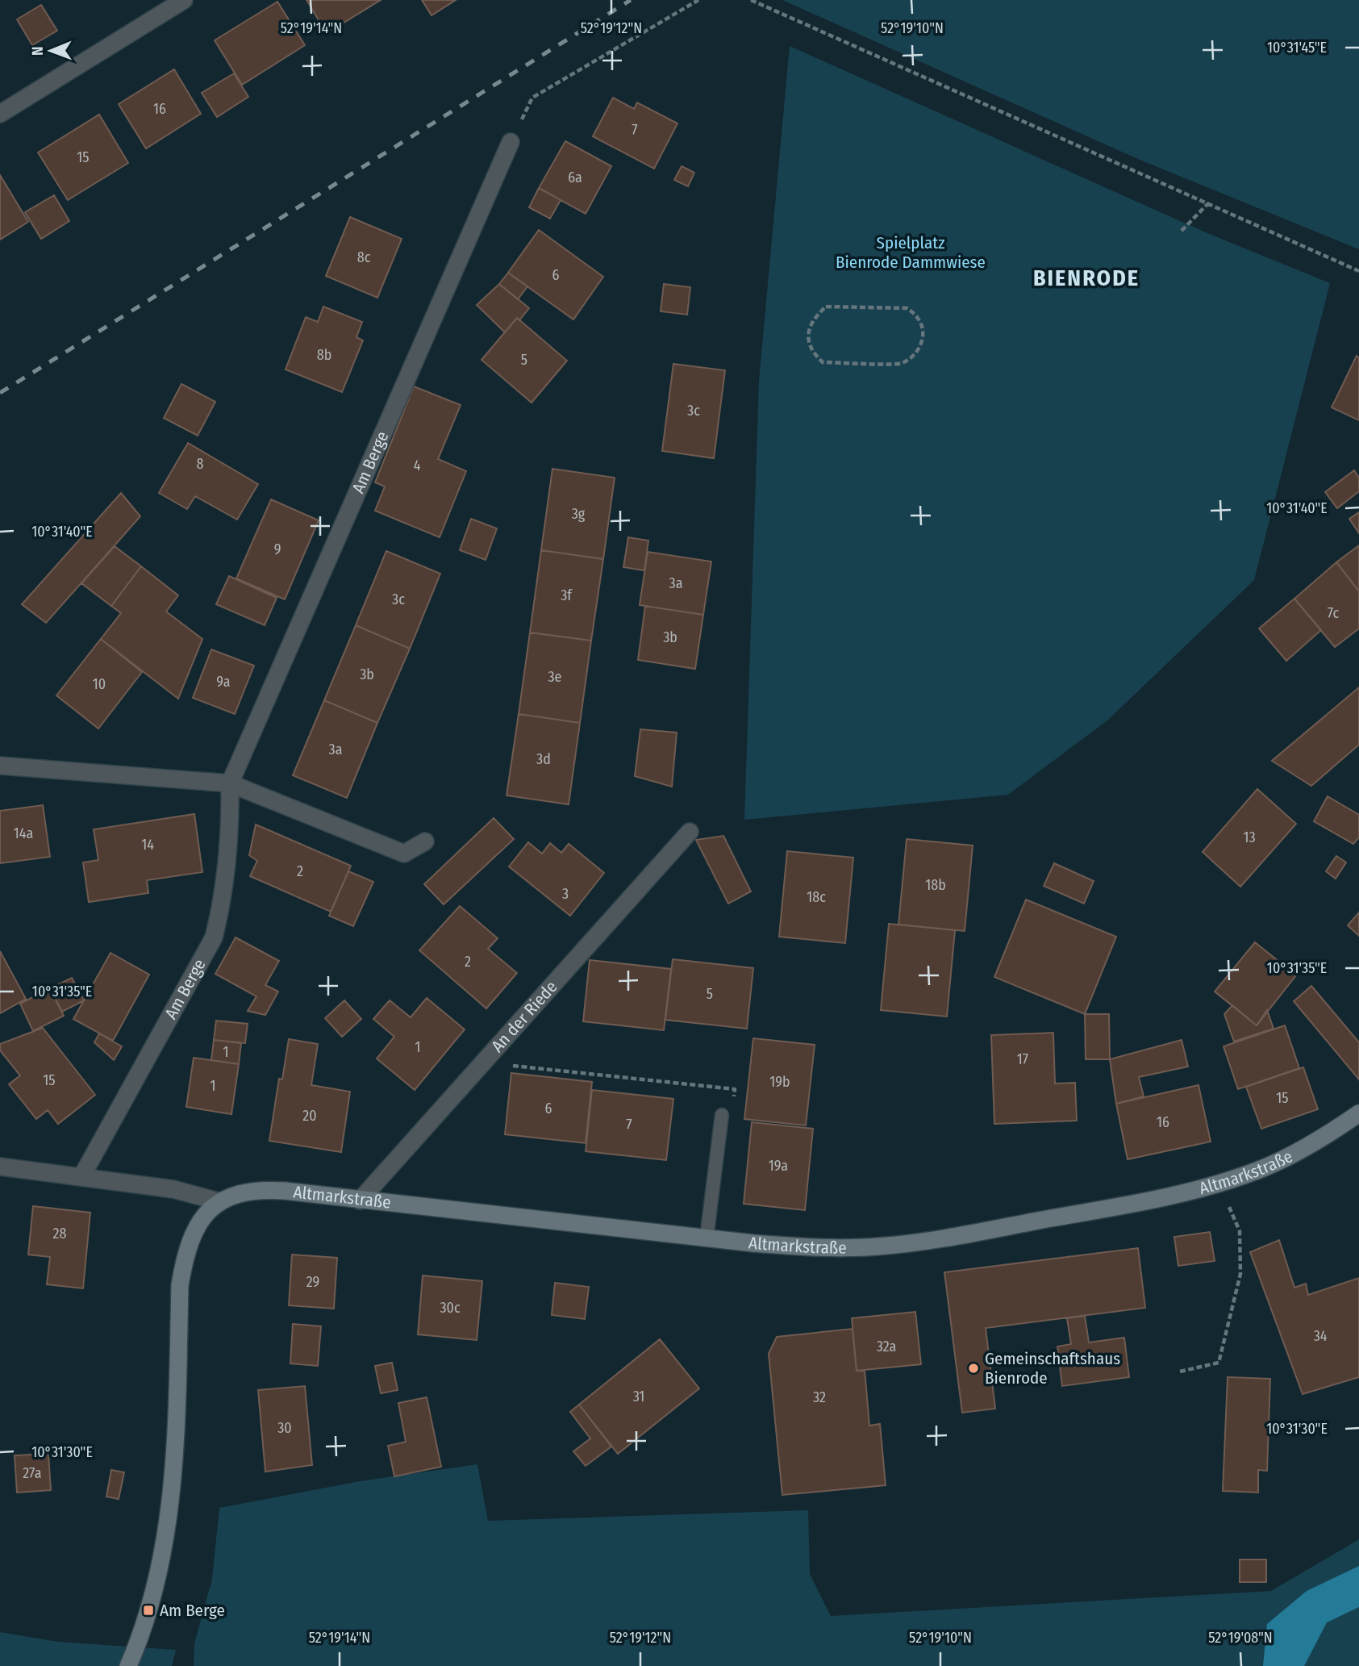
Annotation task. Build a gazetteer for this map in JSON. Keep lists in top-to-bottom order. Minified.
{"streets":{"main road":["Altmarkstraße"],"street":["Am Berge","An der Riede"]},"crossings":[["An der Riede","Altmarkstraße"]],"districts":["BIENRODE"],"parks":["Spielplatz Bienrode Dammwiese"],"places":{"other":["Gemeinschaftshaus Bienrode"],"transit":["Am Berge"]},"house_numbers":["16","7","15","6a","8c","6","8b","5","3c","8","4","3g","9","3a","3f","3c","7c","3b","3b","3e","9a","10","3a","3d","14a","13","14","2","18b","3","18c","2","5","1","1","17","15","19b","1","15","6","20","16","7","19a","28","29","30c","34","32a","31","32","30","27a"],"north":"left","coordinates":["52°19'14\"N","52°19'12\"N","52°19'10\"N","10°31'45\"E","10°31'40\"E","10°31'35\"E","10°31'30\"E","52°19'08\"N"]}
